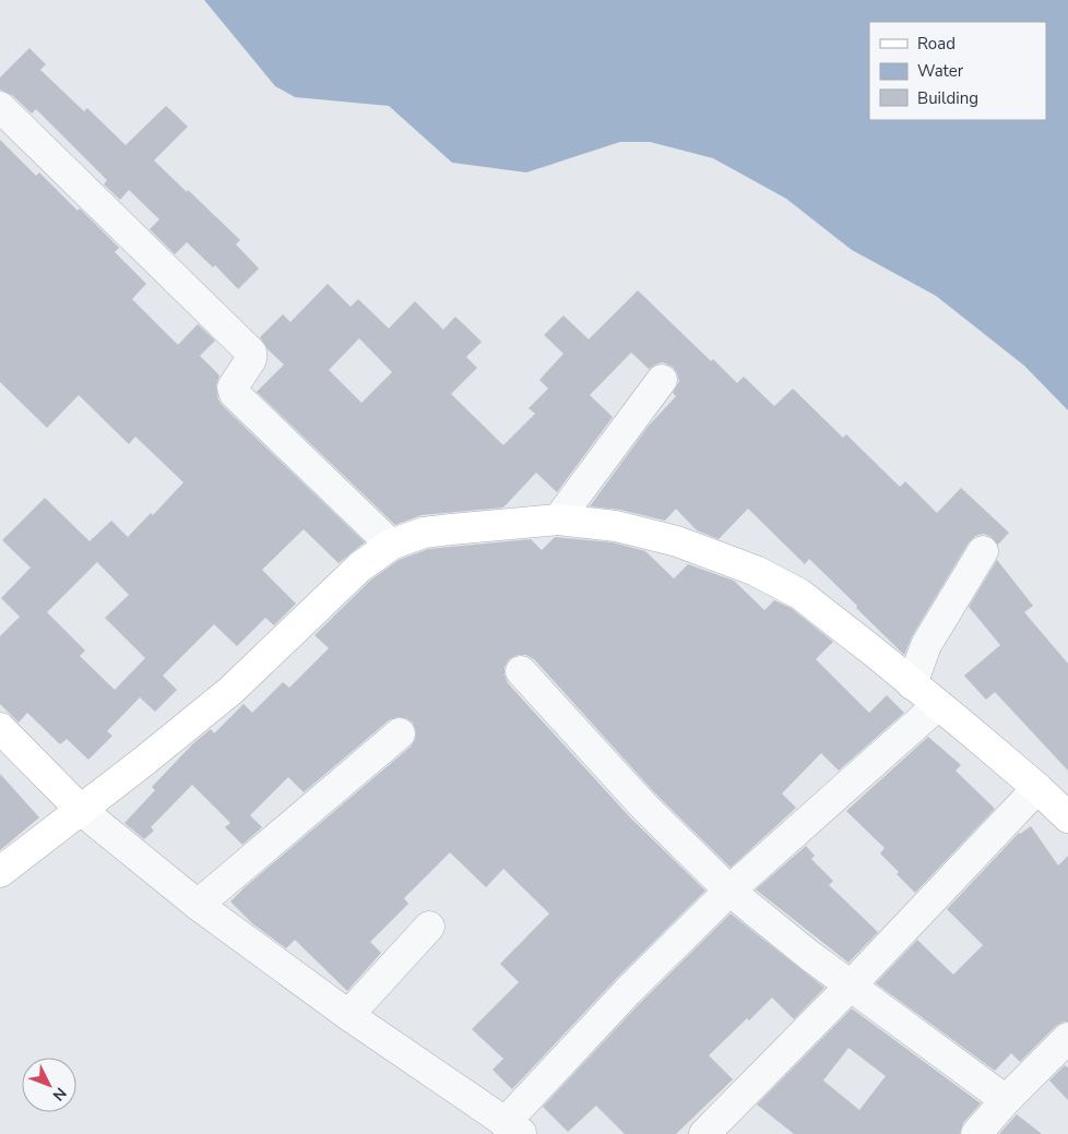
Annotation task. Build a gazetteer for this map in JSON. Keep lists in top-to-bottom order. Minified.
{"legend":["Road","Water","Building"],"north":"bottom right"}
